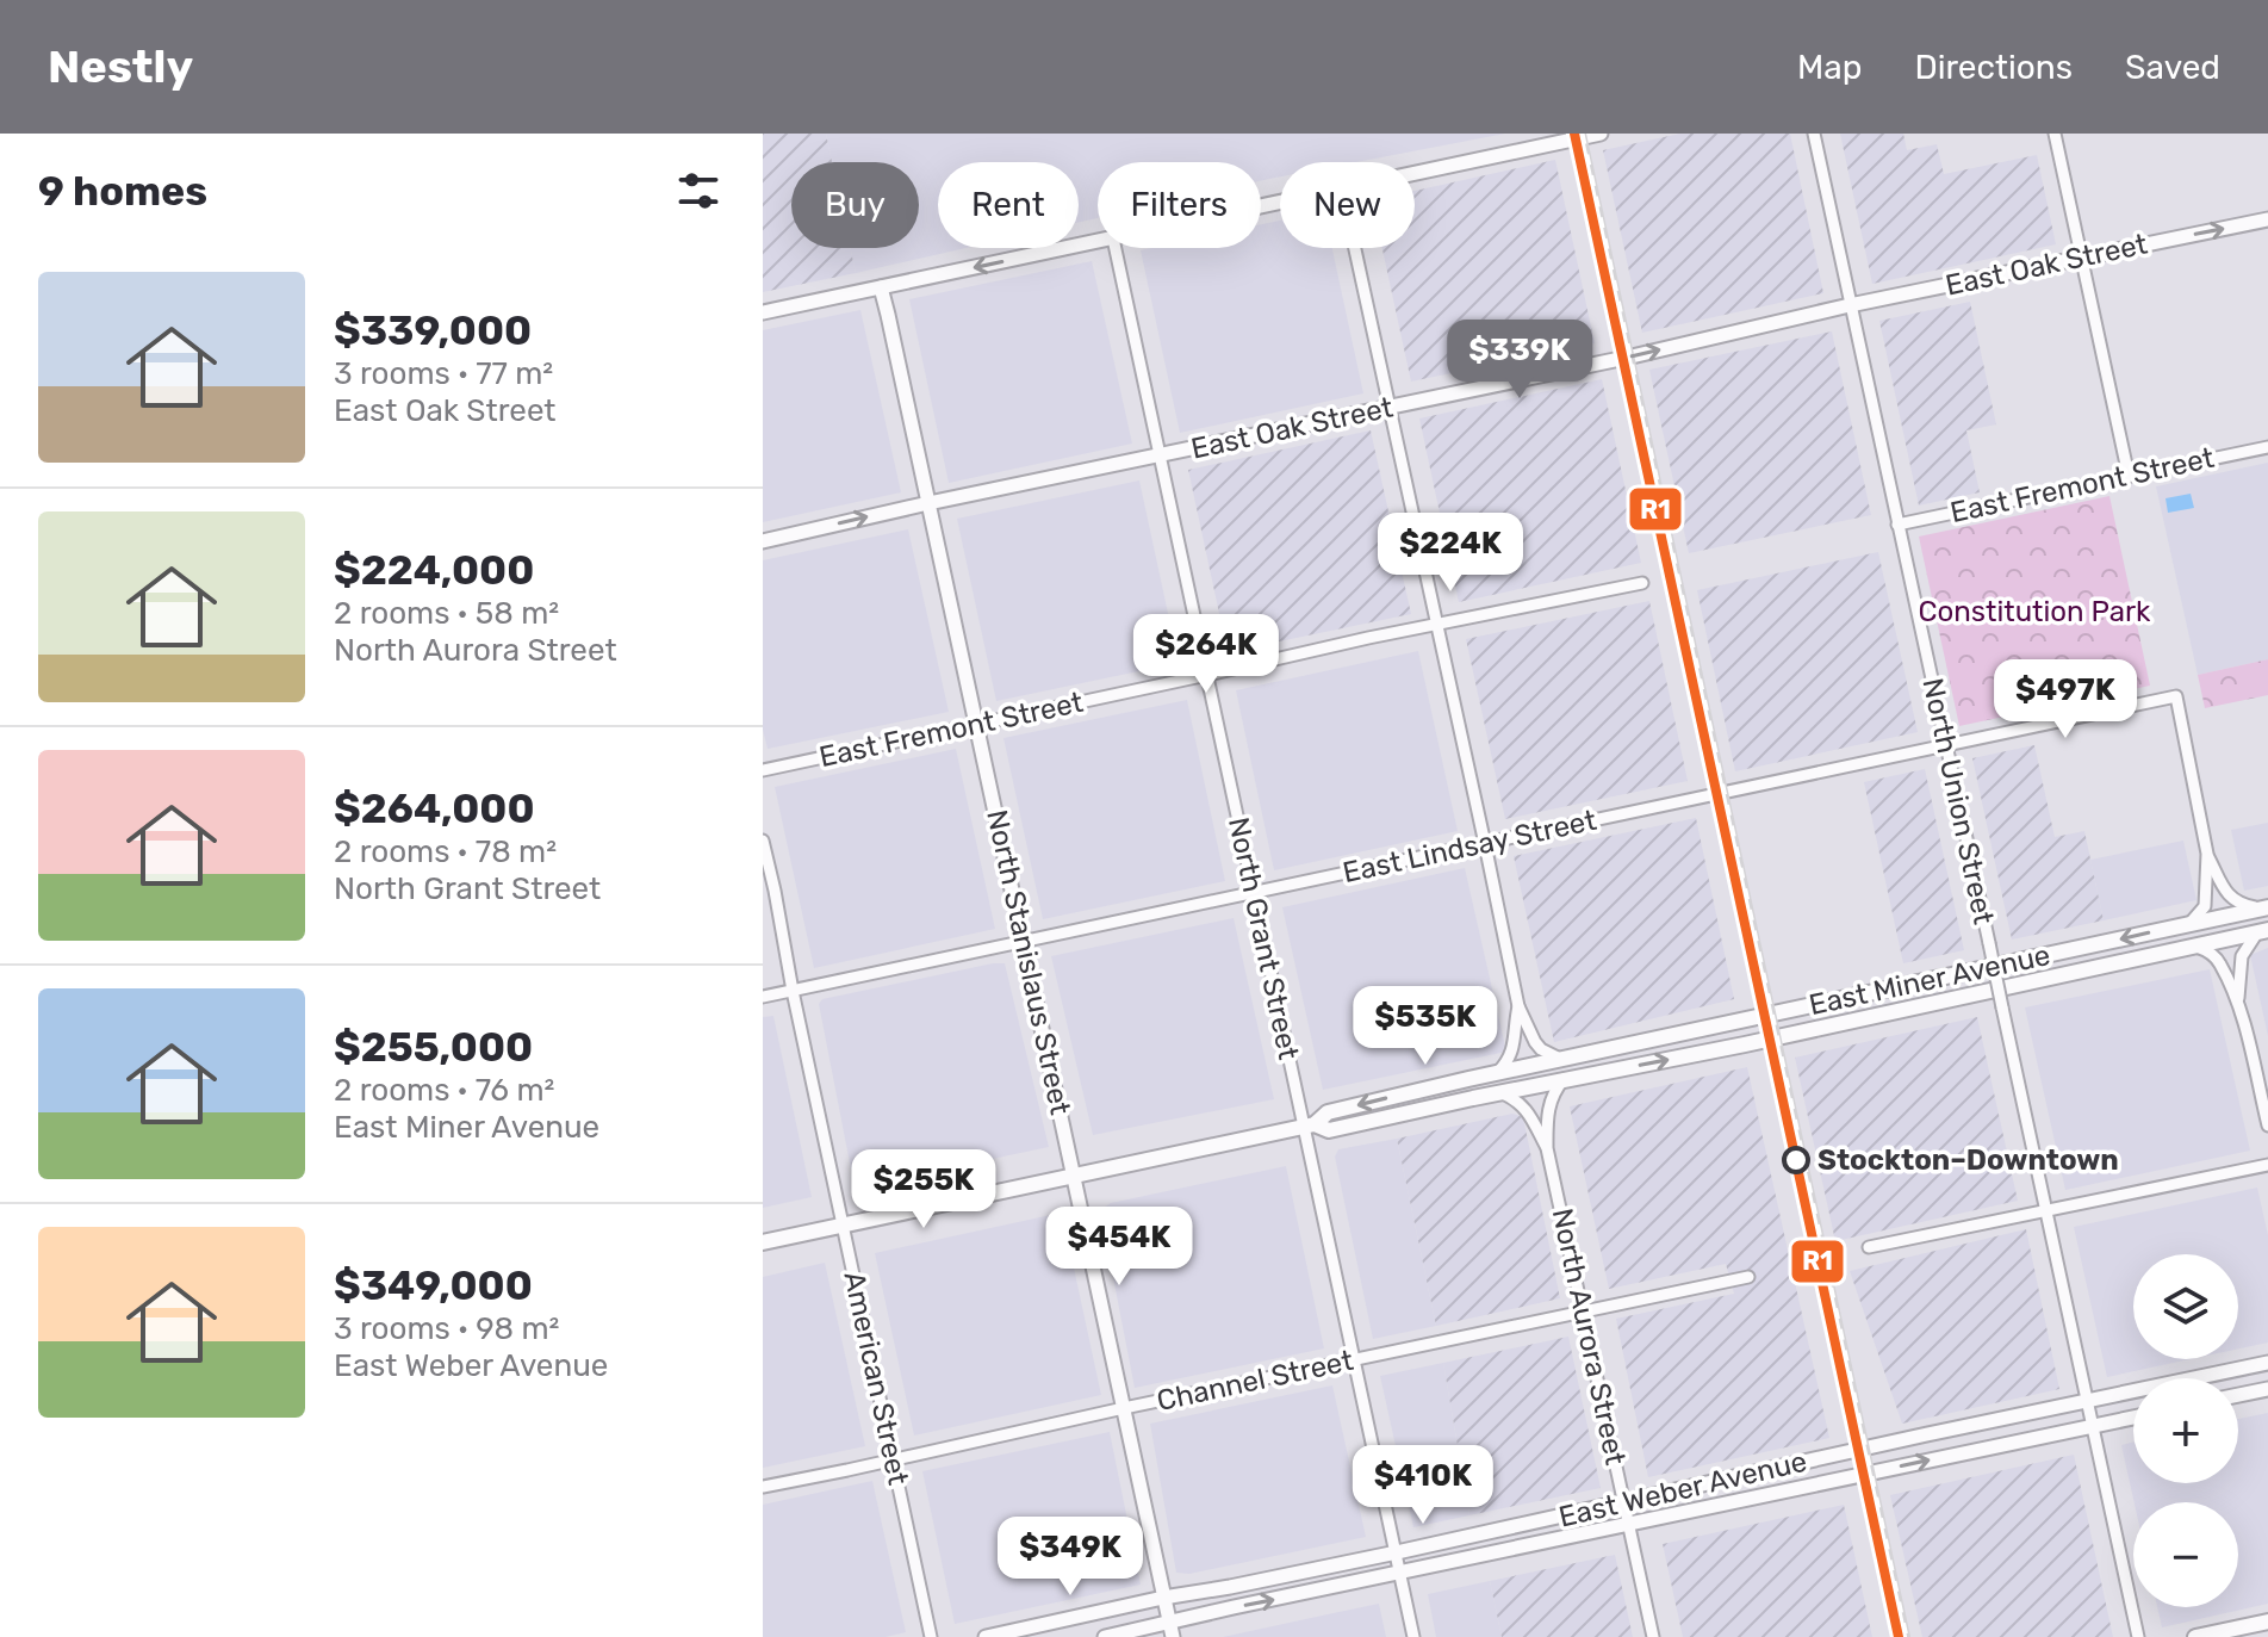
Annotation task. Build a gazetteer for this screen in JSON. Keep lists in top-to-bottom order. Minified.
{"streets":{"main road":["East Miner Avenue"],"street":["East Oak Street","East Fremont Street","North Union Street","East Lindsay Street","North Grant Street","North Stanislaus Street","North Aurora Street","American Street","Channel Street","East Weber Avenue"]},"crossings":[["East Oak Street","North Union Street"],["East Oak Street","North Grant Street"],["East Oak Street","North Stanislaus Street"],["East Fremont Street","North Union Street"],["East Fremont Street","North Grant Street"],["East Fremont Street","North Stanislaus Street"],["North Union Street","East Lindsay Street"],["North Union Street","East Weber Avenue"],["East Lindsay Street","North Grant Street"],["East Lindsay Street","North Stanislaus Street"],["East Lindsay Street","American Street"],["North Grant Street","East Miner Avenue"],["North Grant Street","Channel Street"],["North Grant Street","East Weber Avenue"],["North Stanislaus Street","East Miner Avenue"],["North Stanislaus Street","Channel Street"],["North Stanislaus Street","East Weber Avenue"],["East Miner Avenue","North Aurora Street"],["East Miner Avenue","American Street"],["North Aurora Street","Channel Street"],["North Aurora Street","East Weber Avenue"],["American Street","Channel Street"]],"one_way":["East Oak Street"],"parks":["Constitution Park"],"places":["Stockton–Downtown"],"lines":["transit line R1"],"page":{"header":"Nestly","nav":["Map","Directions","Saved"],"heading":"9 homes","chip":["Buy","Rent","Filters","New"],"list":[{"name":"$339,000","note":"3 rooms · 77 m² · East Oak Street"},{"name":"$224,000","note":"2 rooms · 58 m² · North Aurora Street"},{"name":"$264,000","note":"2 rooms · 78 m² · North Grant Street"},{"name":"$255,000","note":"2 rooms · 76 m² · East Miner Avenue"},{"name":"$349,000","note":"3 rooms · 98 m² · East Weber Avenue"}],"price":["$339K","$224K","$264K","$497K","$535K","$255K","$454K","$410K","$349K"],"map_buttons":["+","−"]}}
